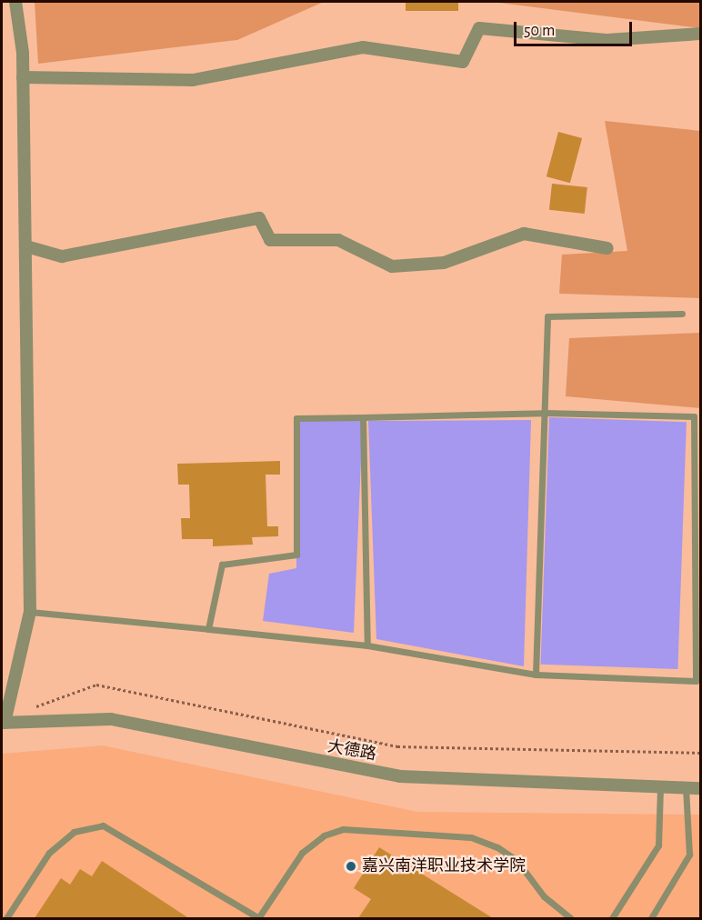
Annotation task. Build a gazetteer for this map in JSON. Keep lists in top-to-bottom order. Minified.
{"streets":{"street":["大德路"]},"places":["嘉兴南洋职业技术学院"],"scale_bar":"50 m"}
